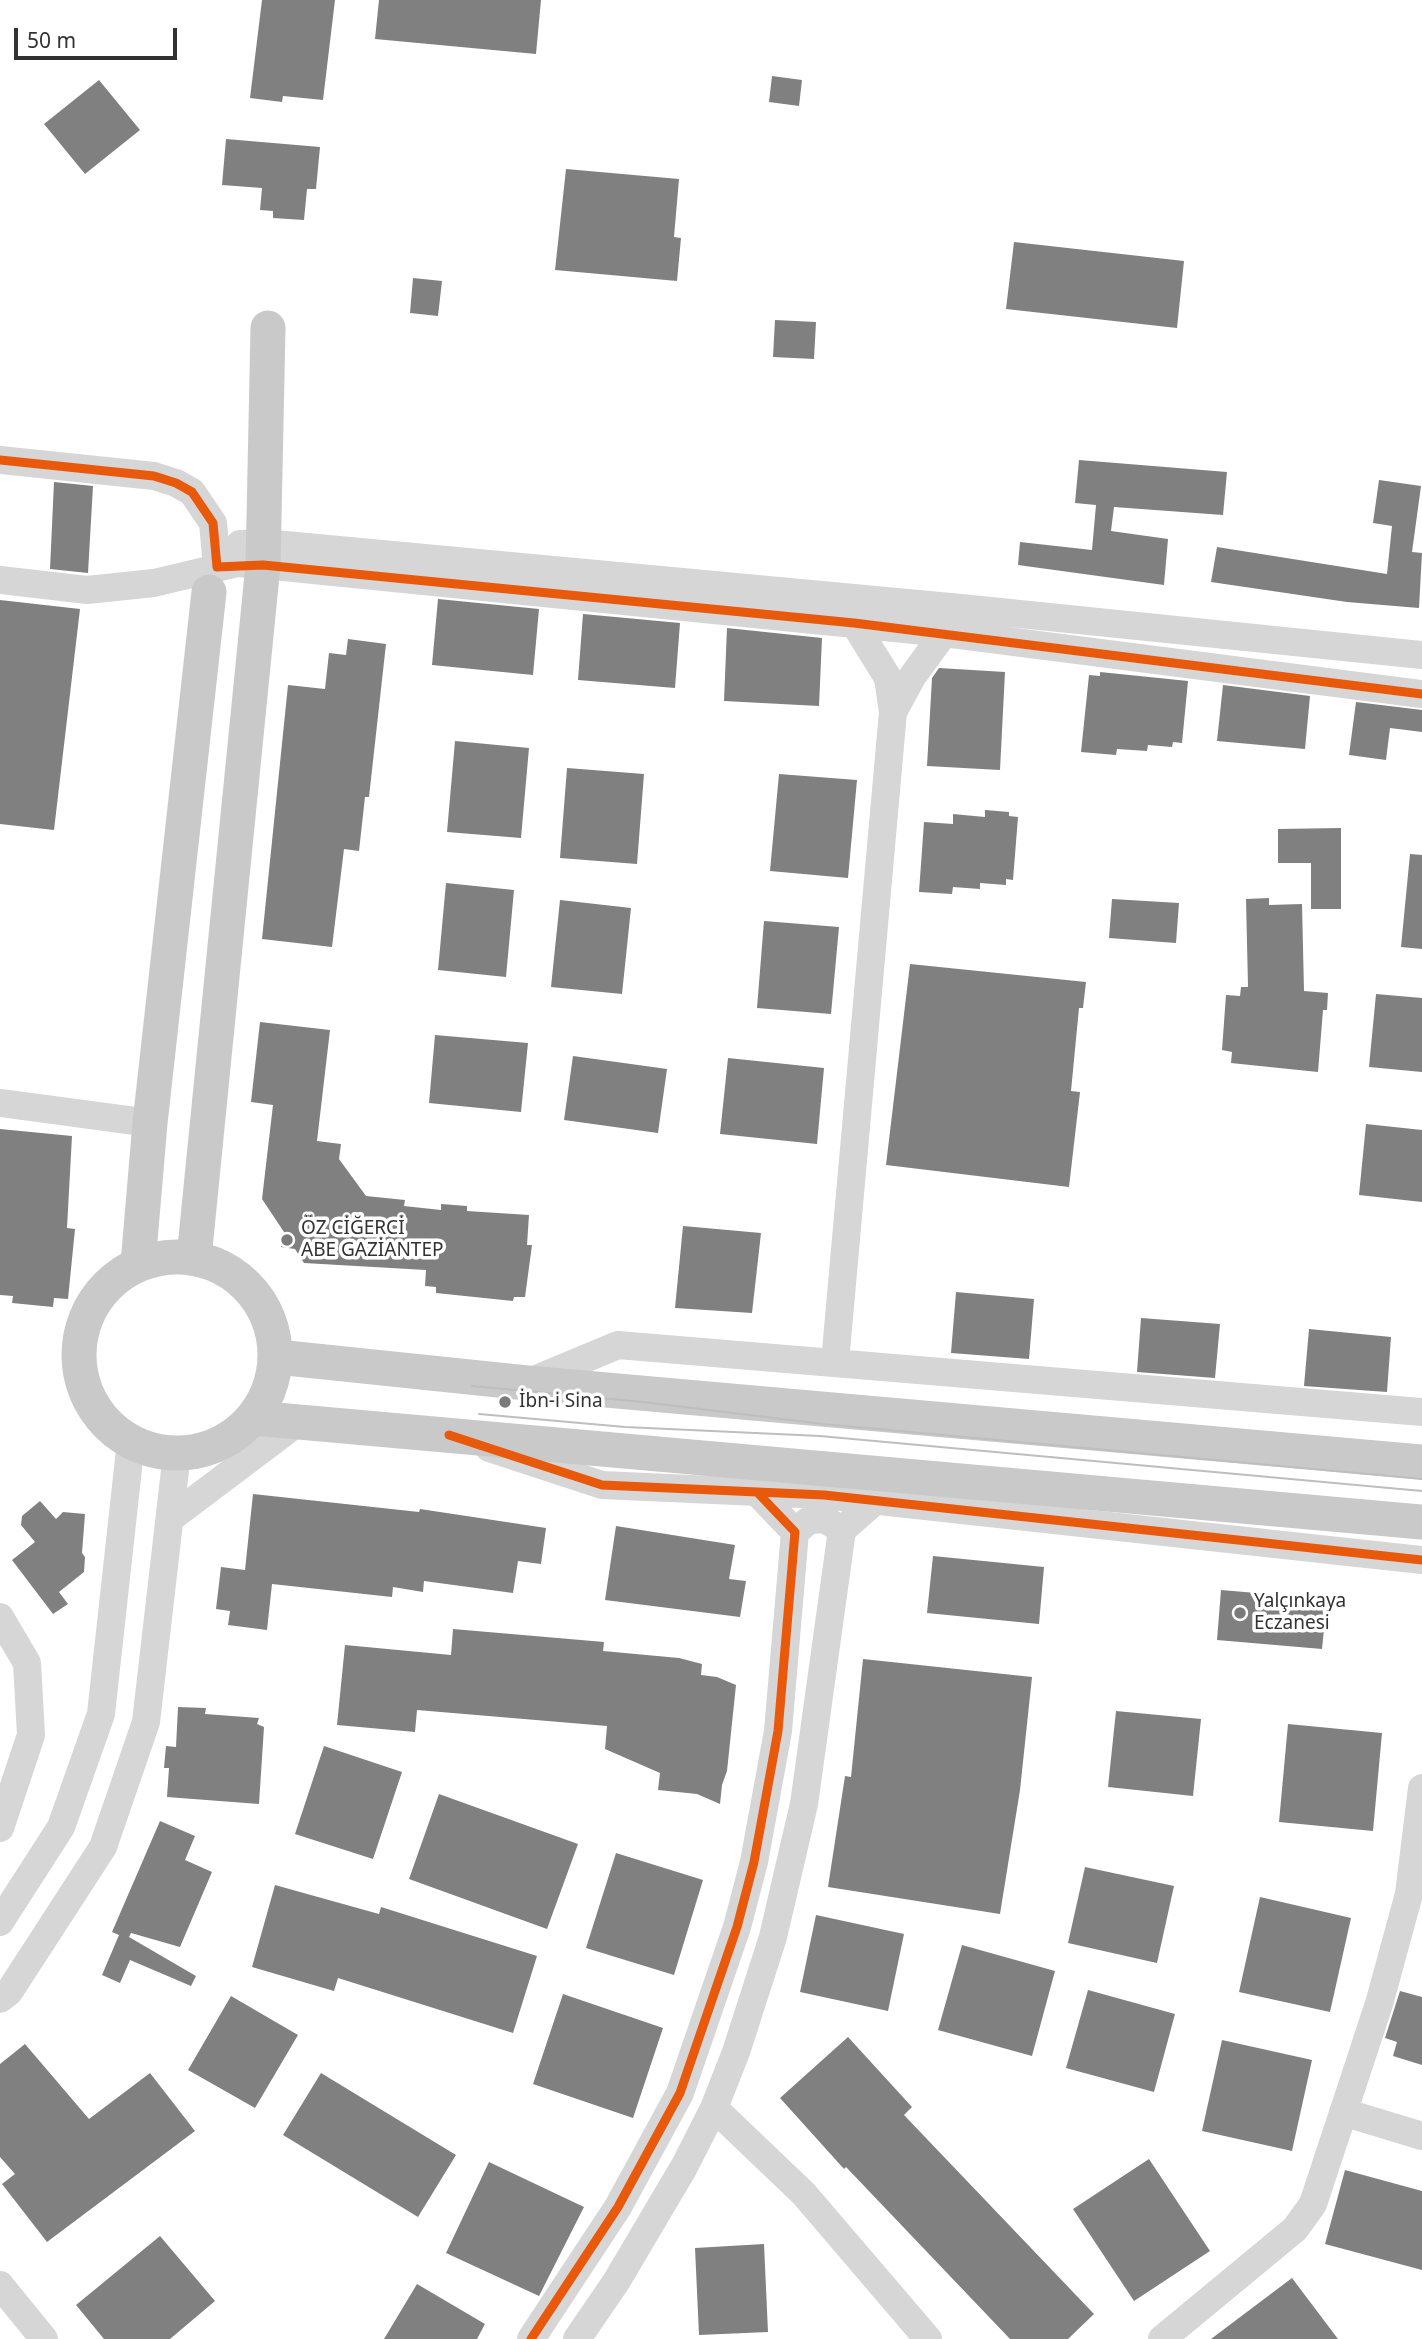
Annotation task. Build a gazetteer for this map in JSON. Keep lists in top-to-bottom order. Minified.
{"places":["ÖZ CİĞERCİ ABE GAZİANTEP","İbn-i Sina","Yalçınkaya Eczanesi"],"scale_bar":"50 m"}
